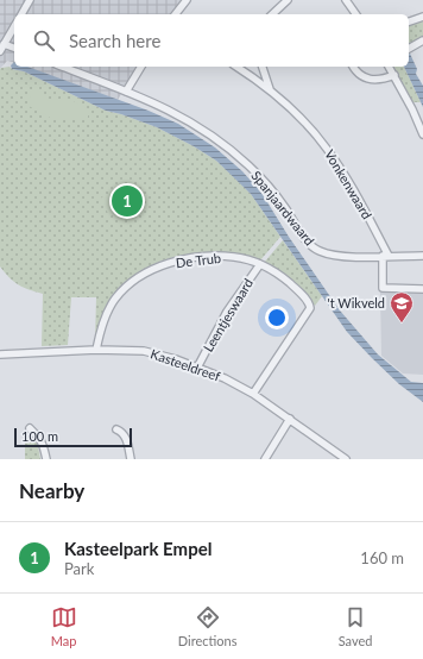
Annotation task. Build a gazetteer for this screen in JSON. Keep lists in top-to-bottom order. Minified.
{"streets":{"street":["Vonkenwaard","Spanjaardwaard","De Trub","Leentjeswaard","Kasteeldreef"]},"crossings":[["Vonkenwaard","Spanjaardwaard"],["De Trub","Leentjeswaard"],["De Trub","Kasteeldreef"],["Leentjeswaard","Kasteeldreef"]],"places":{"school or university":["'t Wikveld"]},"scale_bar":"100 m","page":{"search":"Search here","pins":"1","scale":"100 m","heading":"Nearby","list":[{"mark":"1","name":"Kasteelpark Empel","note":"Park","value":"160 m"}],"nav":["Map","Directions","Saved"]}}
